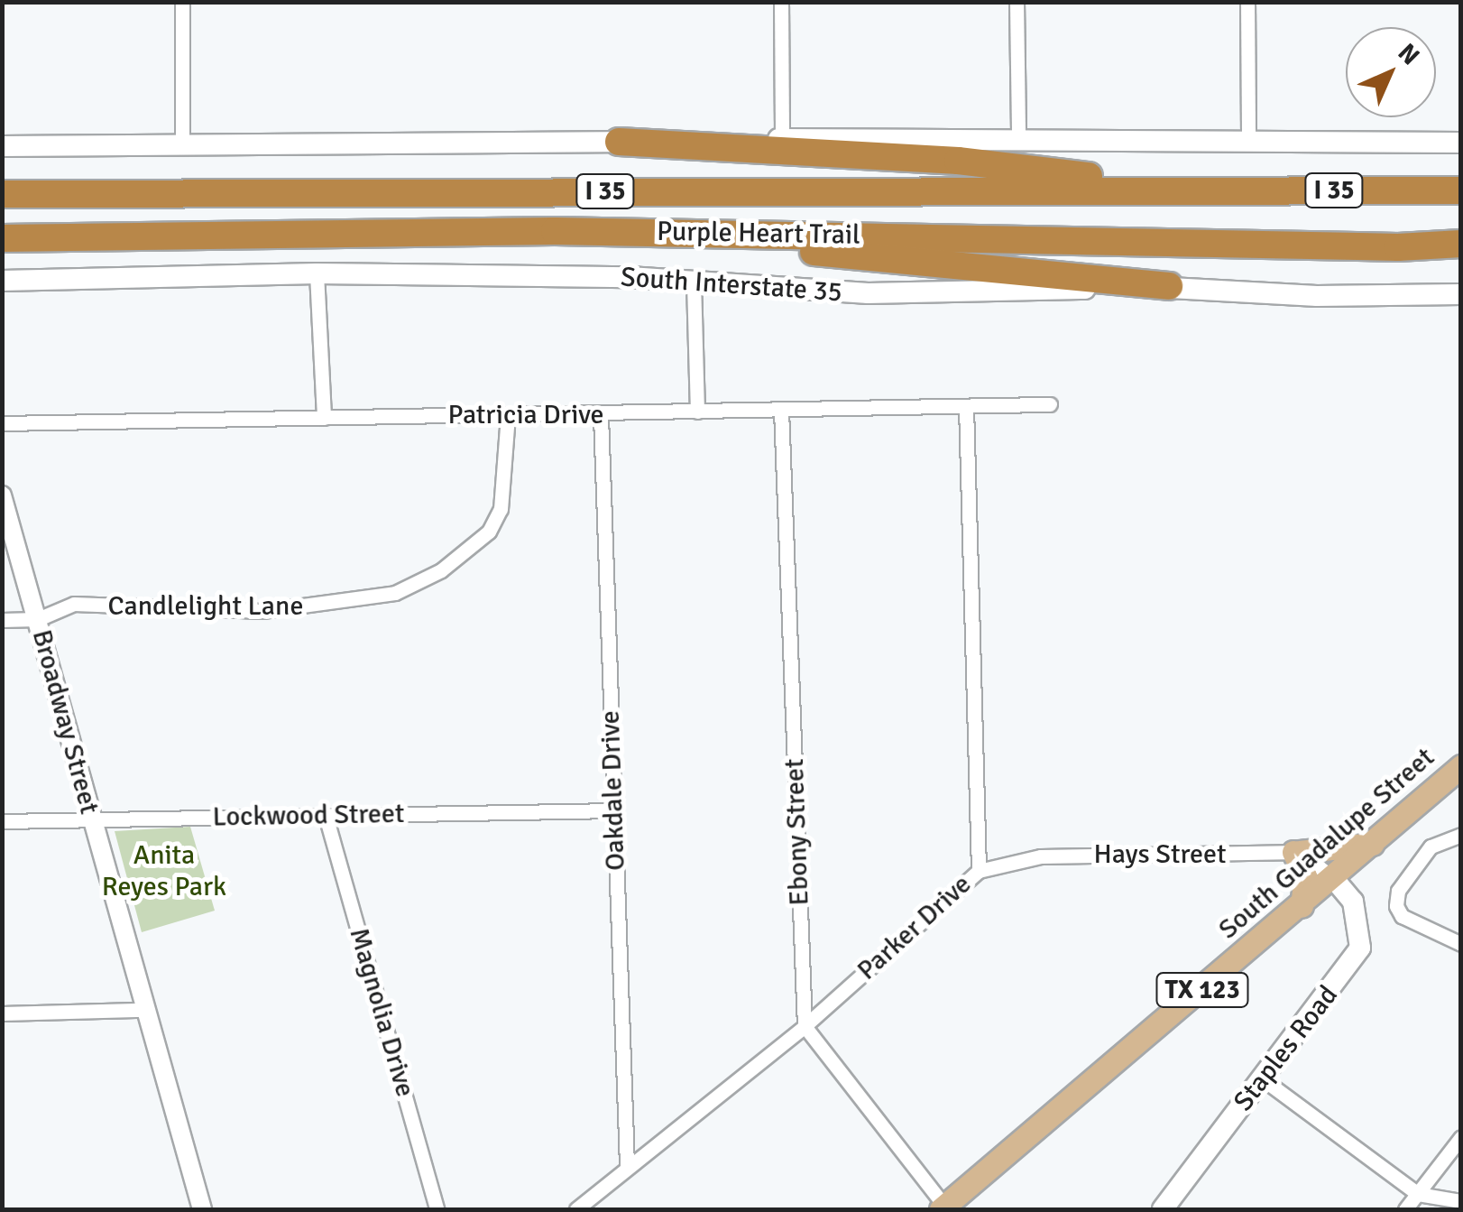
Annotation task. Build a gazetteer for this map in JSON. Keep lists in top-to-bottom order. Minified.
{"streets":{"highway":["I 35","Purple Heart Trail"],"main road":["South Interstate 35","South Guadalupe Street","TX 123","Staples Road"],"street":["Patricia Drive","Candlelight Lane","Broadway Street","Oakdale Drive","Lockwood Street","Ebony Street","Hays Street","Parker Drive","Magnolia Drive"]},"crossings":[["Patricia Drive","Candlelight Lane"],["Patricia Drive","Oakdale Drive"],["Patricia Drive","Ebony Street"],["Patricia Drive","Parker Drive"],["Candlelight Lane","Broadway Street"],["Broadway Street","Lockwood Street"],["Oakdale Drive","Lockwood Street"],["Oakdale Drive","Parker Drive"],["Lockwood Street","Magnolia Drive"],["Ebony Street","Parker Drive"],["South Guadalupe Street","Staples Road"],["Hays Street","Parker Drive"]],"parks":["Anita Reyes Park"],"north":"top right"}
